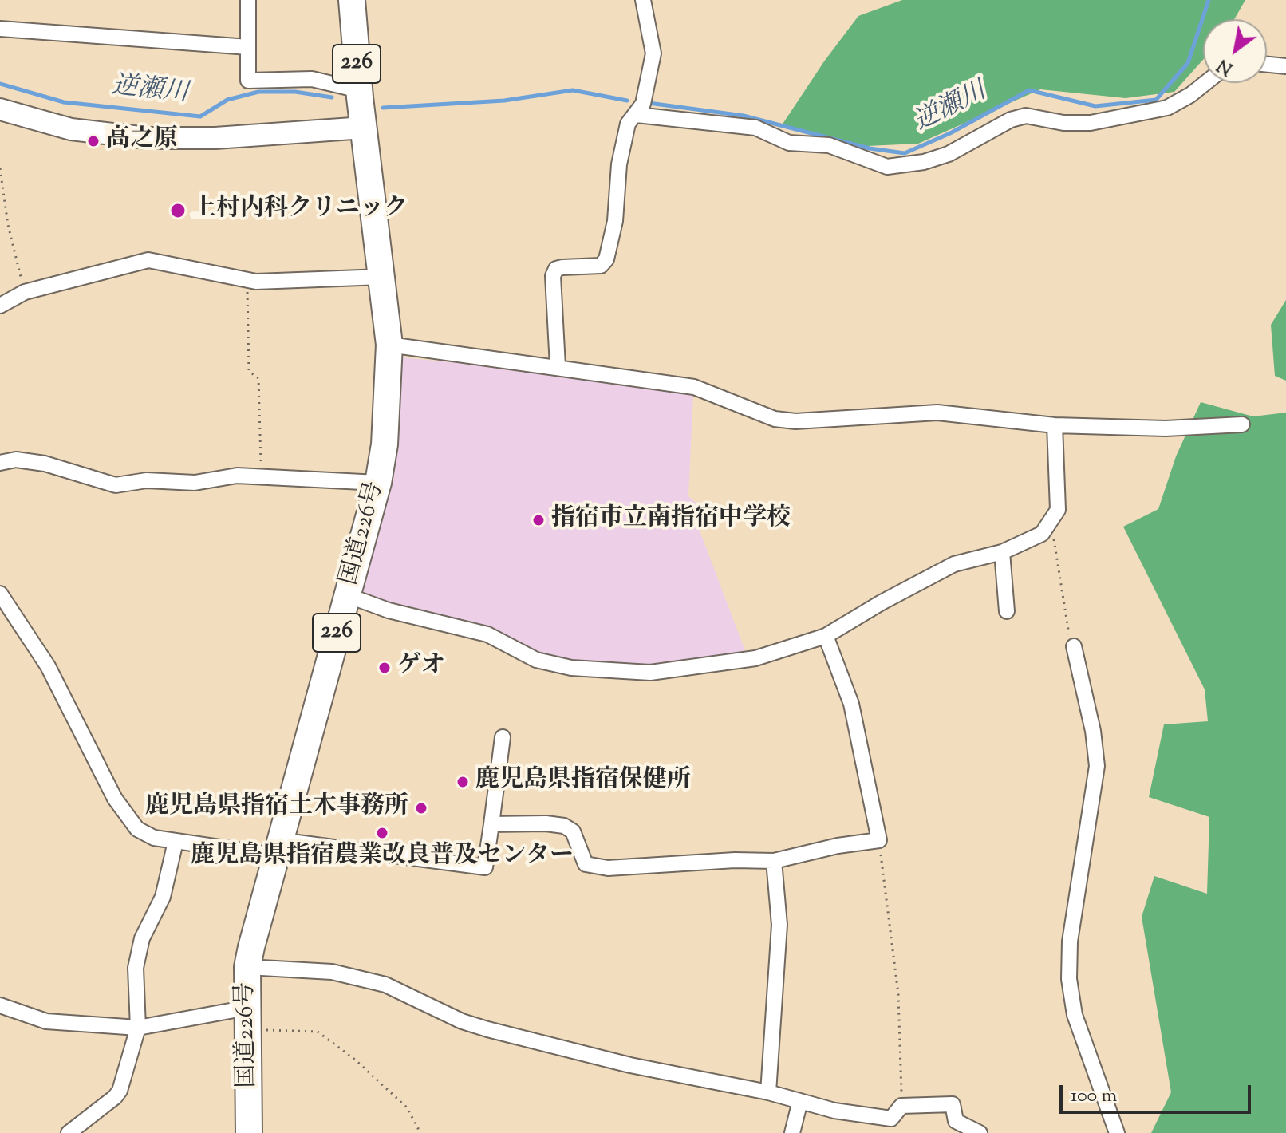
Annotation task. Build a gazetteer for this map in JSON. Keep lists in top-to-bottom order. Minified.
{"streets":{"highway":["226","国道226号"]},"water":["逆瀬川"],"places":["高之原","上村内科クリニック","指宿市立南指宿中学校","ゲオ","鹿児島県指宿保健所","鹿児島県指宿土木事務所","鹿児島県指宿農業改良普及センター"],"scale_bar":"100 m","north":"bottom left"}
